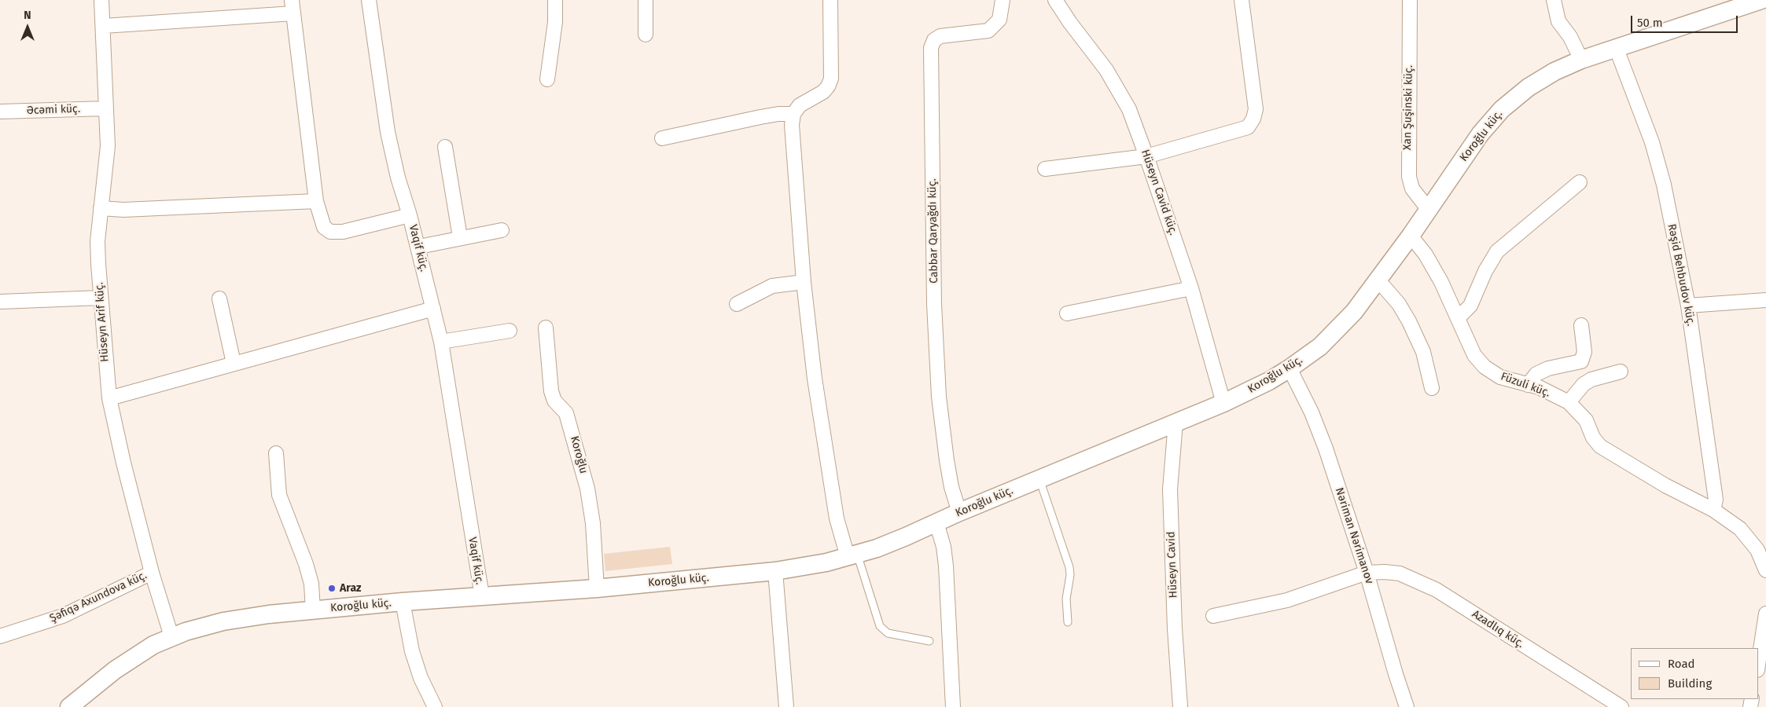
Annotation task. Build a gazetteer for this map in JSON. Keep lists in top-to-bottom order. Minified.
{"streets":{"street":["Xan Şuşinski küç.","Əcəmi küç.","Koroğlu küç.","Hüseyn Cavid küç.","Cabbar Qaryağdı küç.","Vaqif küç.","Rəşid Behbudov küç.","Hüseyn Arif küç.","Füzuli küç.","Koroğlu","Nəriman Nərimanov","Hüseyn Cavid","Şəfiqə Axundova küç.","Azadlıq küç."]},"crossings":[["Xan Şuşinski küç.","Koroğlu küç."],["Əcəmi küç.","Hüseyn Arif küç."],["Koroğlu küç.","Hüseyn Cavid küç."],["Koroğlu küç.","Cabbar Qaryağdı küç."],["Koroğlu küç.","Vaqif küç."],["Koroğlu küç.","Rəşid Behbudov küç."],["Koroğlu küç.","Hüseyn Arif küç."],["Koroğlu küç.","Füzuli küç."],["Koroğlu küç.","Koroğlu"],["Koroğlu küç.","Nəriman Nərimanov"],["Koroğlu küç.","Hüseyn Cavid"],["Rəşid Behbudov küç.","Füzuli küç."],["Hüseyn Arif küç.","Şəfiqə Axundova küç."],["Nəriman Nərimanov","Azadlıq küç."]],"places":["Araz"],"legend":["Road","Building"],"scale_bar":"50 m","north":"top"}
